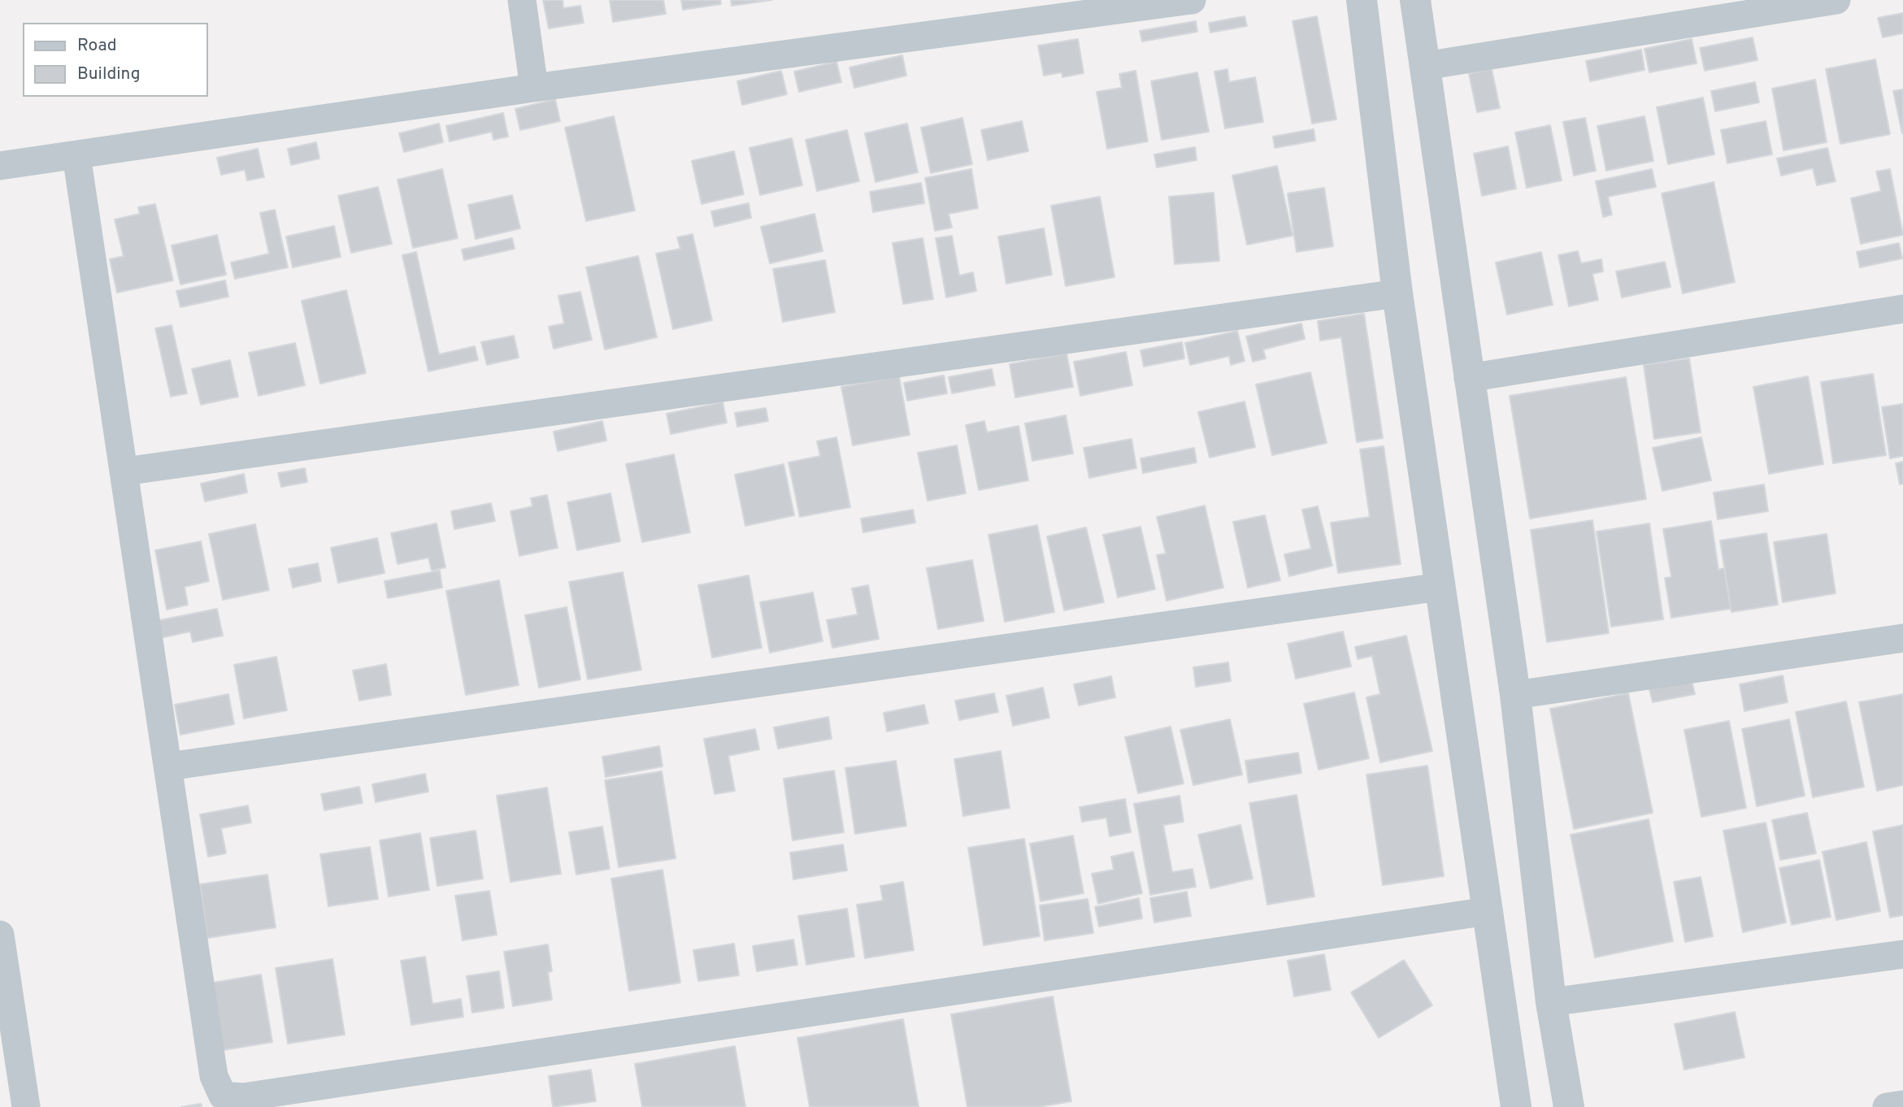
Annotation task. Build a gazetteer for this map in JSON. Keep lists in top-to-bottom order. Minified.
{"legend":["Road","Building"]}
